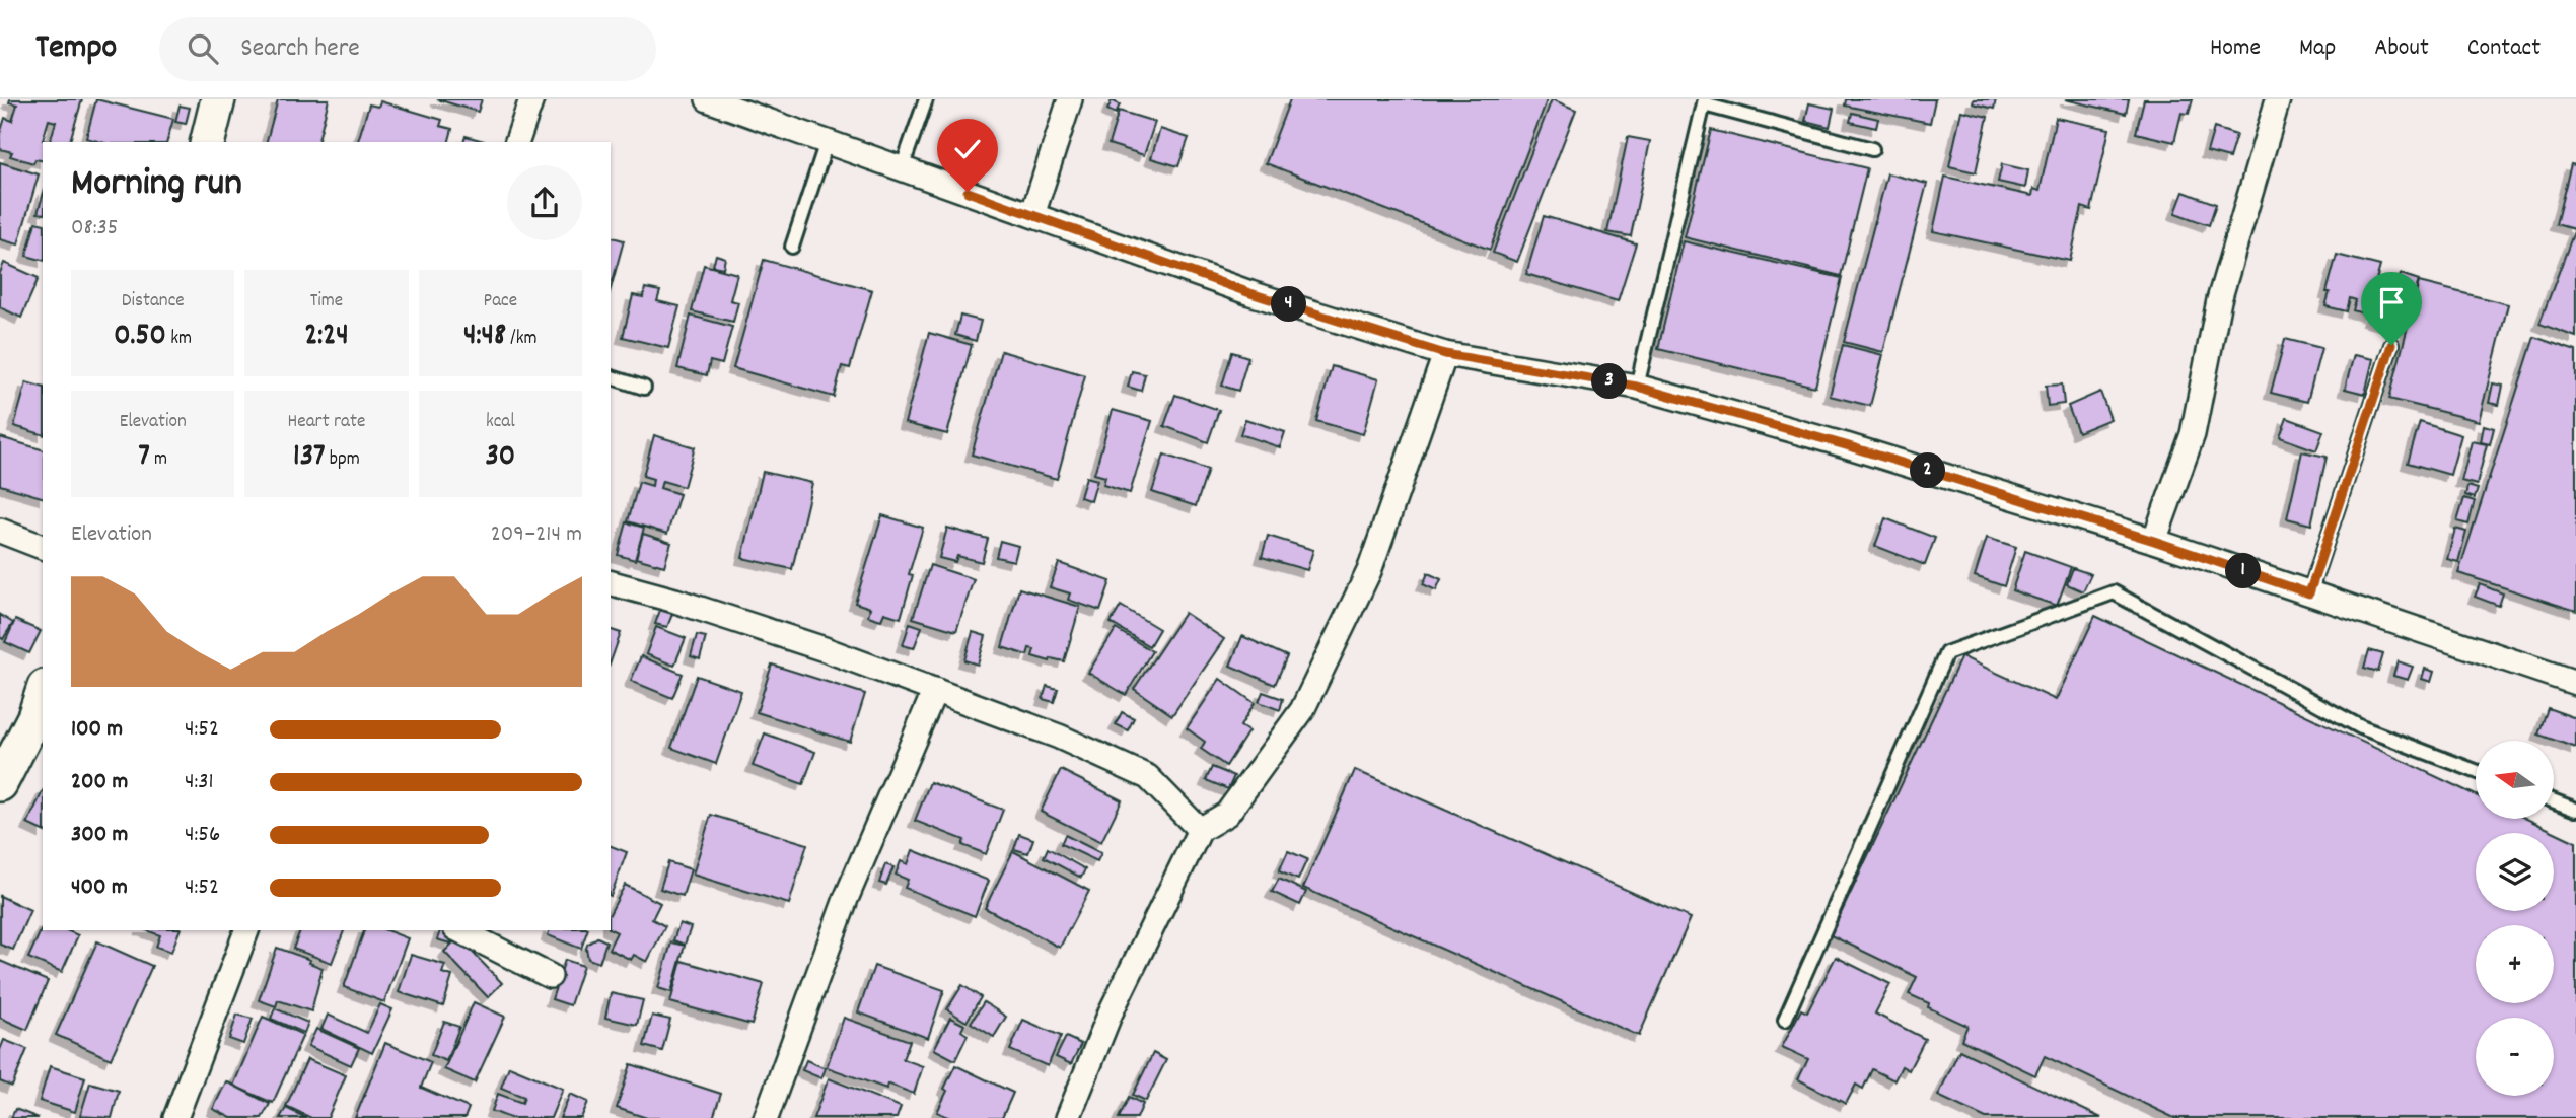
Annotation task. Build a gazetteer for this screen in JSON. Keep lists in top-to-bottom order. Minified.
{"north":"left","page":{"header":"Tempo","search":"Search here","nav":["Home","Map","About","Contact"],"heading":["Morning run","08:35"],"stats":[["Distance","0.50 km"],["Time","2:24"],["Pace","4:48 /km"],["Elevation","7 m"],["Heart rate","137 bpm"],["kcal","30"]],"pins":["4","3","2","1"],"chart":["Elevation","209–214 m"],"list":[{"name":"100 m","note":"4:52"},{"name":"200 m","note":"4:31"},{"name":"300 m","note":"4:56"},{"name":"400 m","note":"4:52"}],"map_buttons":["+","−"]}}
